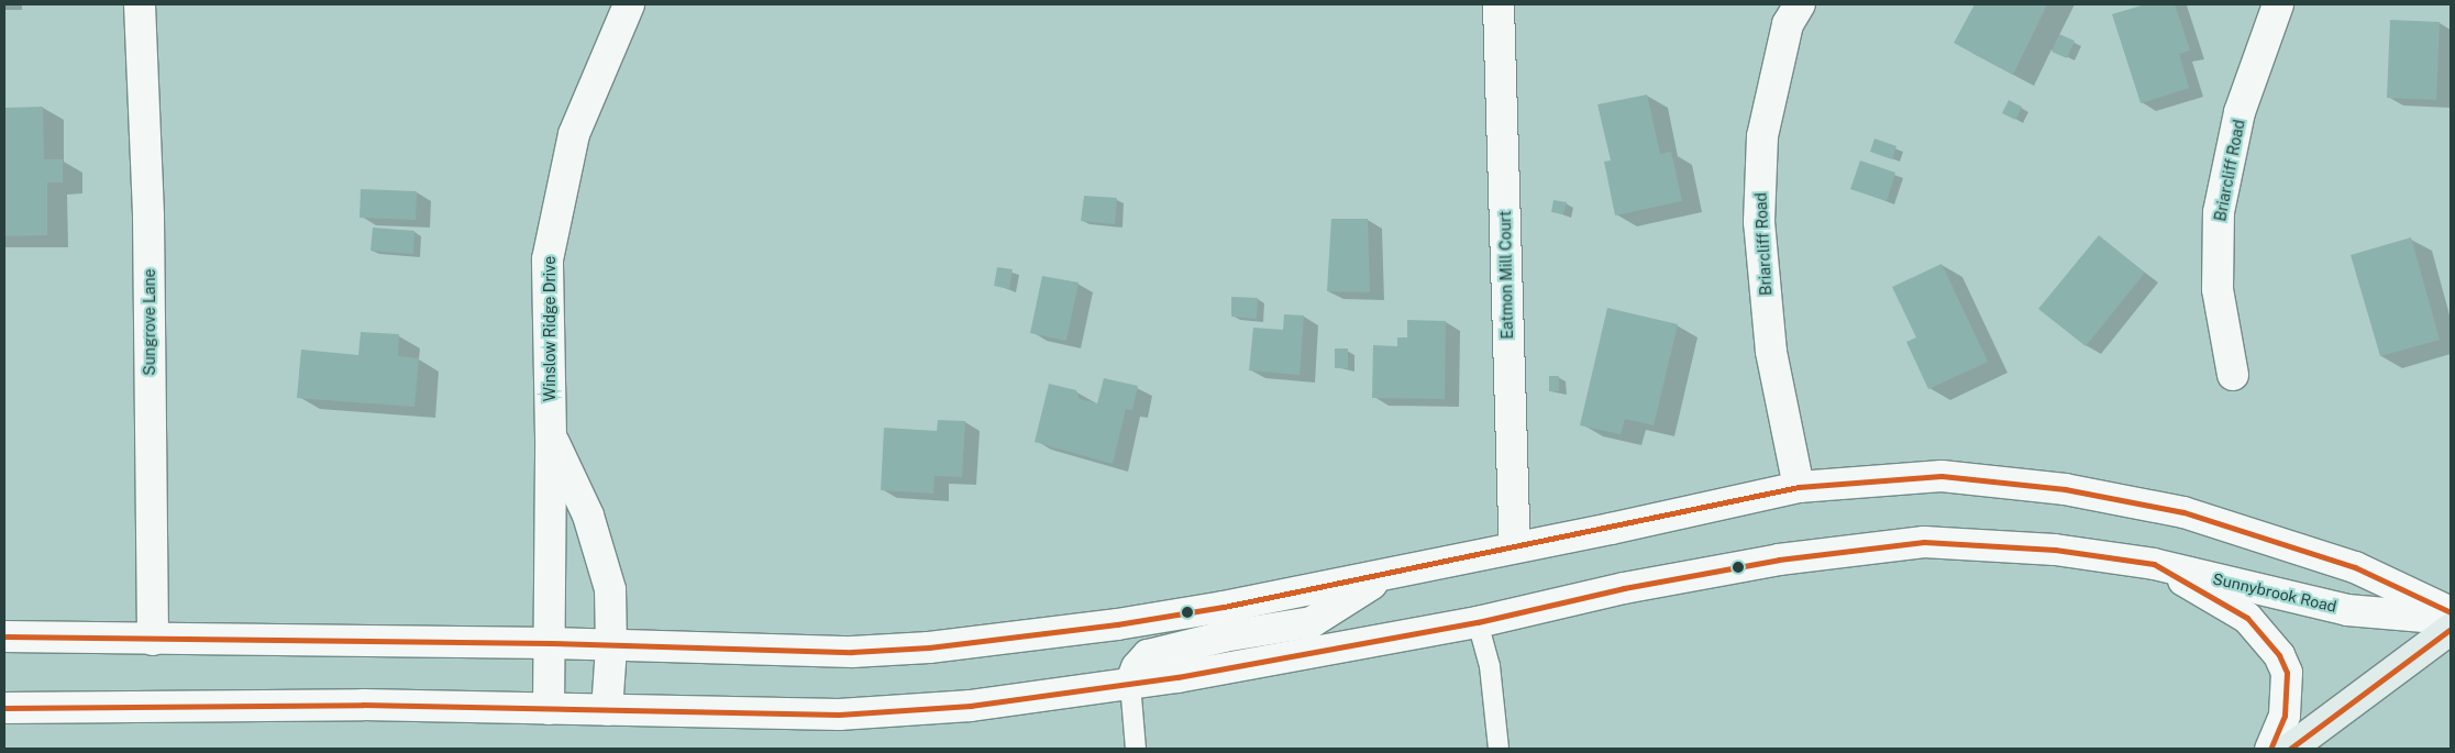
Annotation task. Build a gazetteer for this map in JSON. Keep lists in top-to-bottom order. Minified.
{"streets":{"main road":["Briarcliff Road","Eatmon Mill Court","Sungrove Lane","Winslow Ridge Drive","Sunnybrook Road"]},"crossings":[["Winslow Ridge Drive","Sunnybrook Road"]]}
